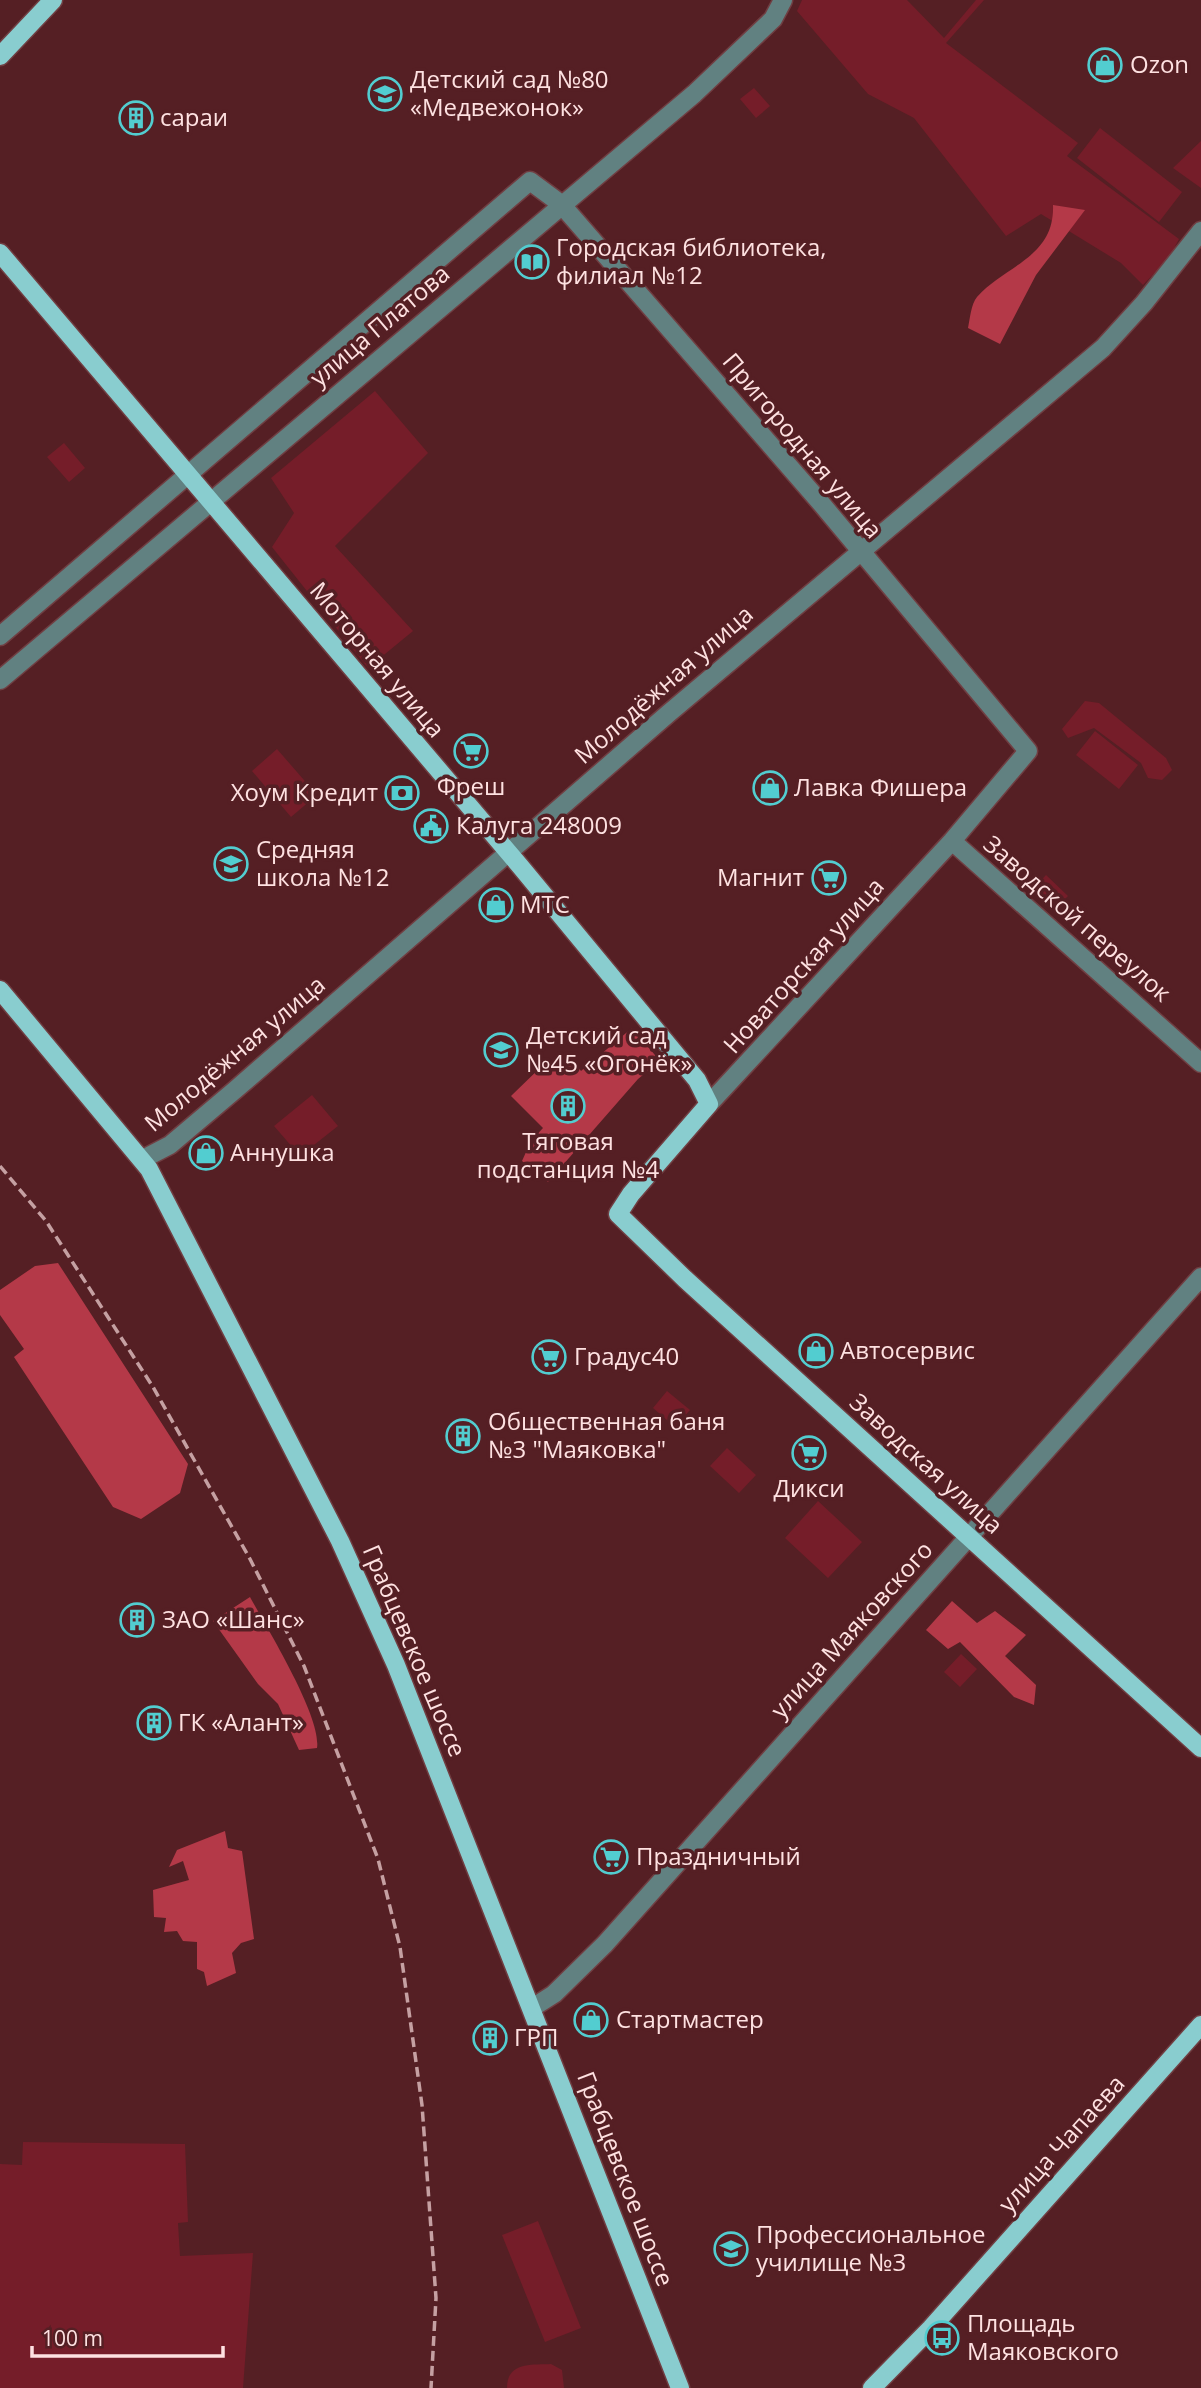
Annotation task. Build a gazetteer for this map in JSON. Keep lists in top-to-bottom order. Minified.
{"streets":{"main road":["Моторная улица","Новаторская улица","Заводская улица","Грабцевское шоссе","улица Чапаева"],"street":["улица Платова","Пригородная улица","Молодёжная улица","Заводской переулок","улица Маяковского"]},"crossings":[["улица Платова","Пригородная улица"],["улица Платова","Моторная улица"],["Пригородная улица","Молодёжная улица"],["Пригородная улица","Новаторская улица"],["Моторная улица","Молодёжная улица"],["Моторная улица","Новаторская улица"],["Молодёжная улица","Грабцевское шоссе"],["Заводской переулок","Новаторская улица"],["Новаторская улица","Заводская улица"],["Заводская улица","улица Маяковского"],["улица Маяковского","Грабцевское шоссе"]],"places":{"shop":["Ozon","Лавка Фишера","МТС","Аннушка","Автосервис","Стартмастер"],"school or university":["Детский сад №80 «Медвежонок»","Средняя школа №12","Детский сад №45 «Огонёк»","Профессиональное училище №3"],"building":["сараи","Тяговая подстанция №4","Общественная баня №3 \"Маяковка\"","ЗАО «Шанс»","ГК «Алант»","ГРП"],"library":["Городская библиотека, филиал №12"],"supermarket":["Фреш","Магнит","Градус40","Дикси","Праздничный"],"bank":["Хоум Кредит"],"public building":["Калуга 248009"],"bus stop":["Площадь Маяковского"]},"scale_bar":"100 m"}
